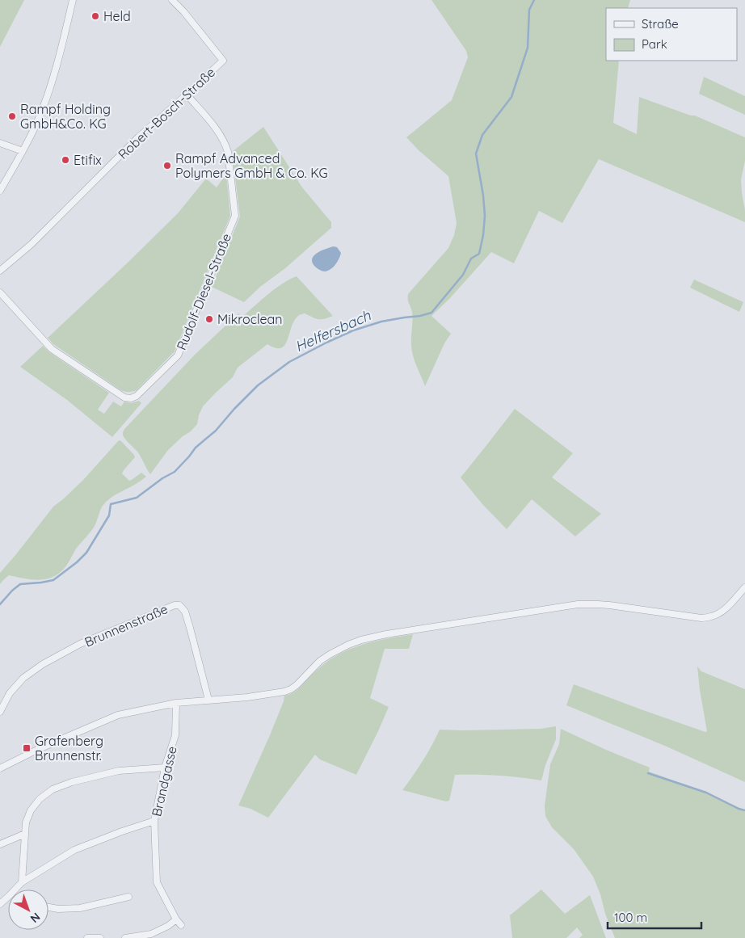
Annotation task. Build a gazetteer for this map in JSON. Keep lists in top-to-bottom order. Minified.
{"streets":{"street":["Robert-Bosch-Straße","Rudolf-Diesel-Straße","Brunnenstraße","Brandgasse"]},"crossings":[["Robert-Bosch-Straße","Rudolf-Diesel-Straße"]],"water":["Helfersbach"],"places":{"other":["Held","Rampf Holding GmbH&Co. KG","Etifix","Rampf Advanced Polymers GmbH & Co. KG","Mikroclean"],"transit":["Grafenberg Brunnenstr."]},"legend":["Straße","Park"],"scale_bar":"100 m","north":"bottom right"}
